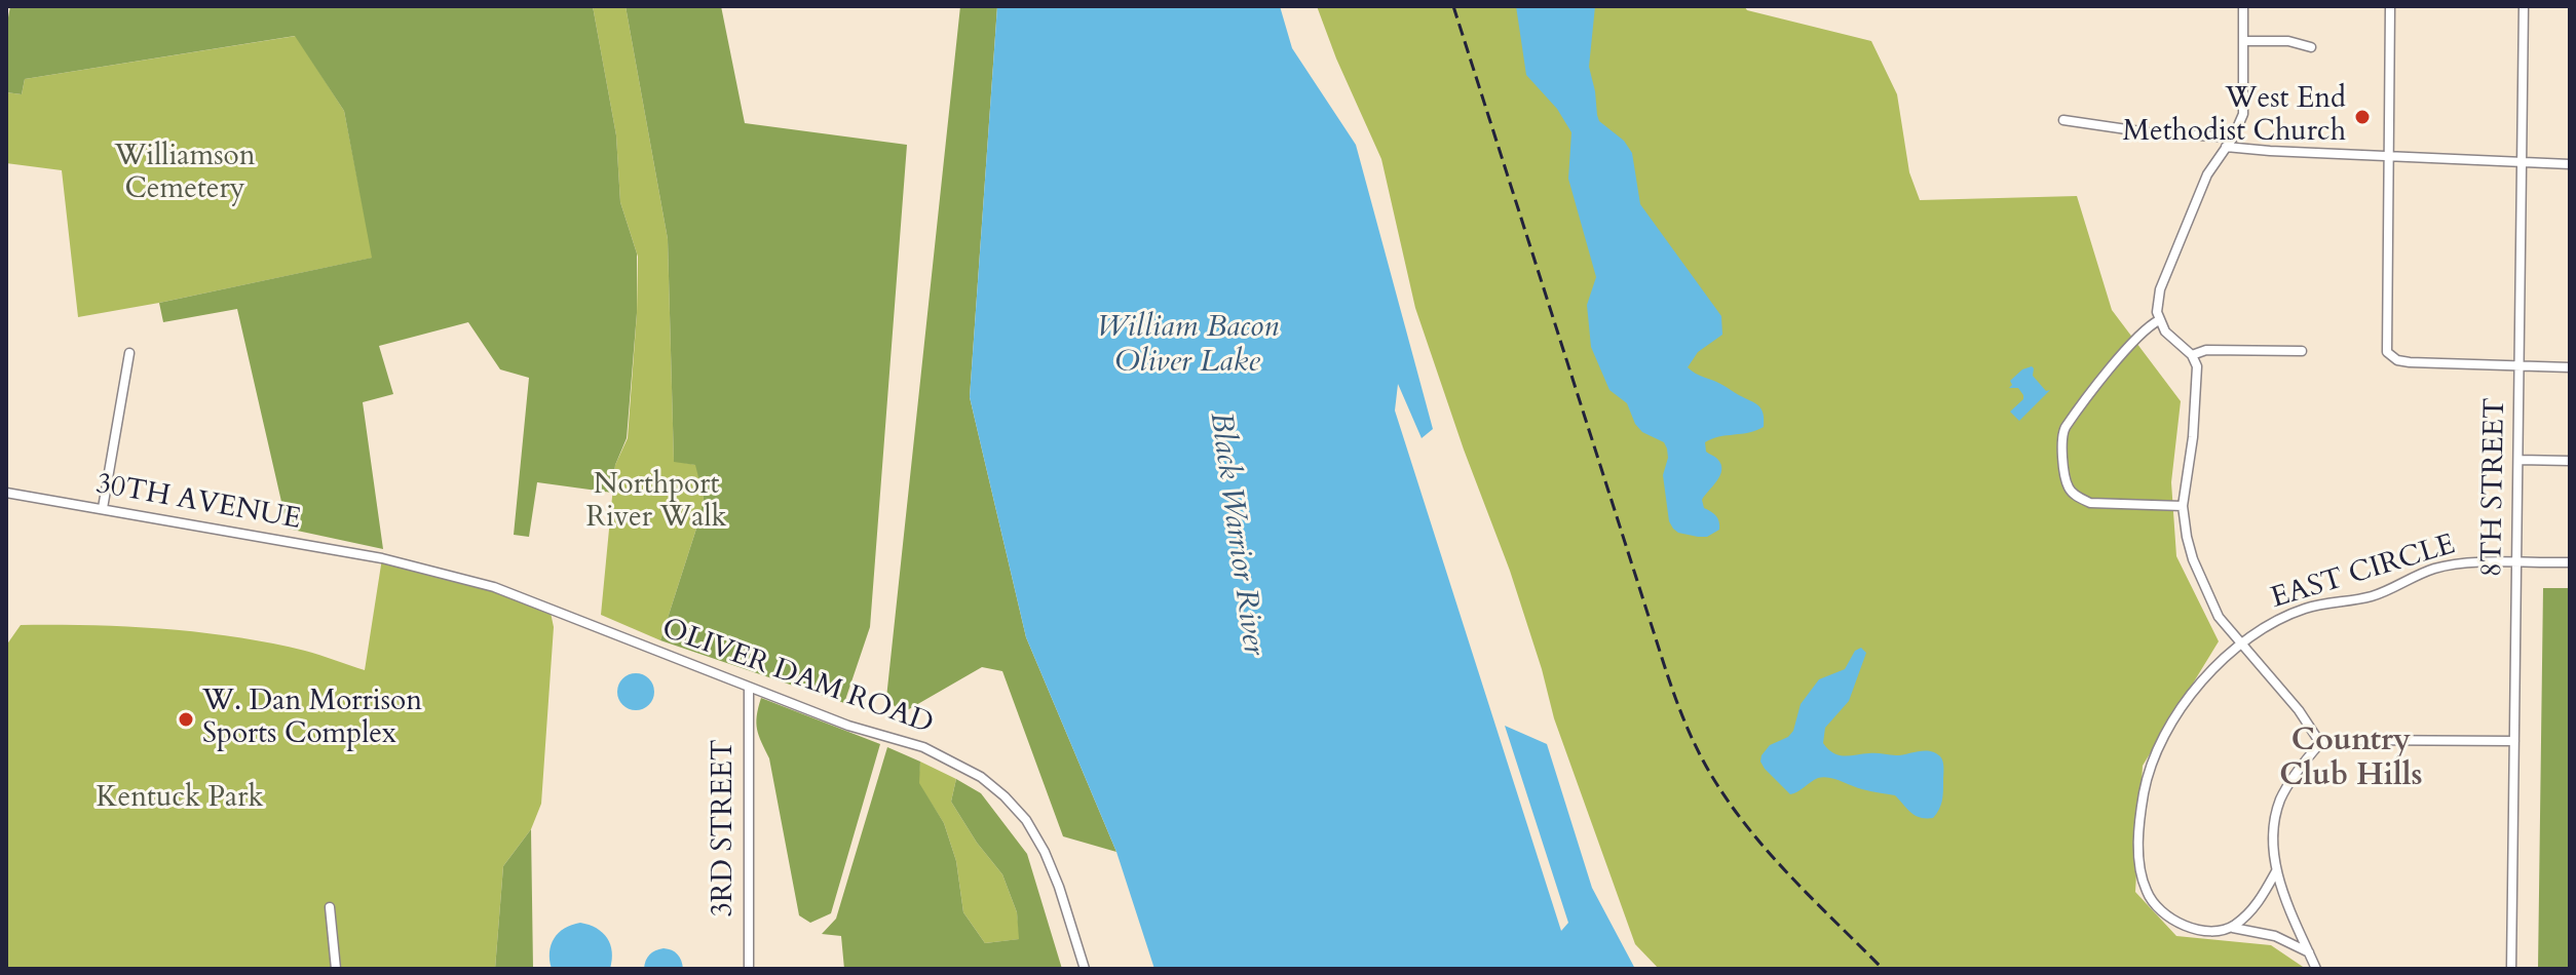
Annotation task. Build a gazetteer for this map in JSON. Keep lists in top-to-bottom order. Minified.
{"streets":{"street":["8TH STREET","30TH AVENUE","EAST CIRCLE","OLIVER DAM ROAD","3RD STREET"]},"crossings":[["8TH STREET","EAST CIRCLE"],["30TH AVENUE","OLIVER DAM ROAD"],["OLIVER DAM ROAD","3RD STREET"]],"districts":["Country Club Hills"],"water":["William Bacon Oliver Lake","Black Warrior River"],"parks":["Williamson Cemetery","Northport River Walk","Kentuck Park"],"places":["West End Methodist Church","W. Dan Morrison Sports Complex"]}
